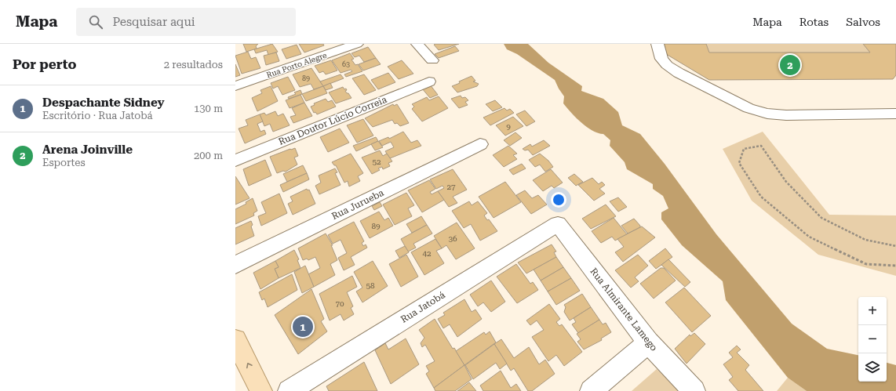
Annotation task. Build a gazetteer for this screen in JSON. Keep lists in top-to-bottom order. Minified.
{"streets":{"street":["Rua Porto Alegre","Rua Doutor Lúcio Correia","Rua Jurueba","Rua Jatobá","Rua Almirante Lamego"]},"crossings":[["Rua Jatobá","Rua Almirante Lamego"]],"house_numbers":["63","89","9","52","27","89","36","42","58","70"],"page":{"header":"Mapa","search":"Pesquisar aqui","nav":["Mapa","Rotas","Salvos"],"heading":["Por perto","2 resultados"],"pins":["2","1"],"list":[{"mark":"1","name":"Despachante Sidney","note":"Escritório · Rua Jatobá","value":"130 m"},{"mark":"2","name":"Arena Joinville","note":"Esportes","value":"200 m"}],"map_buttons":["+","−"]}}
